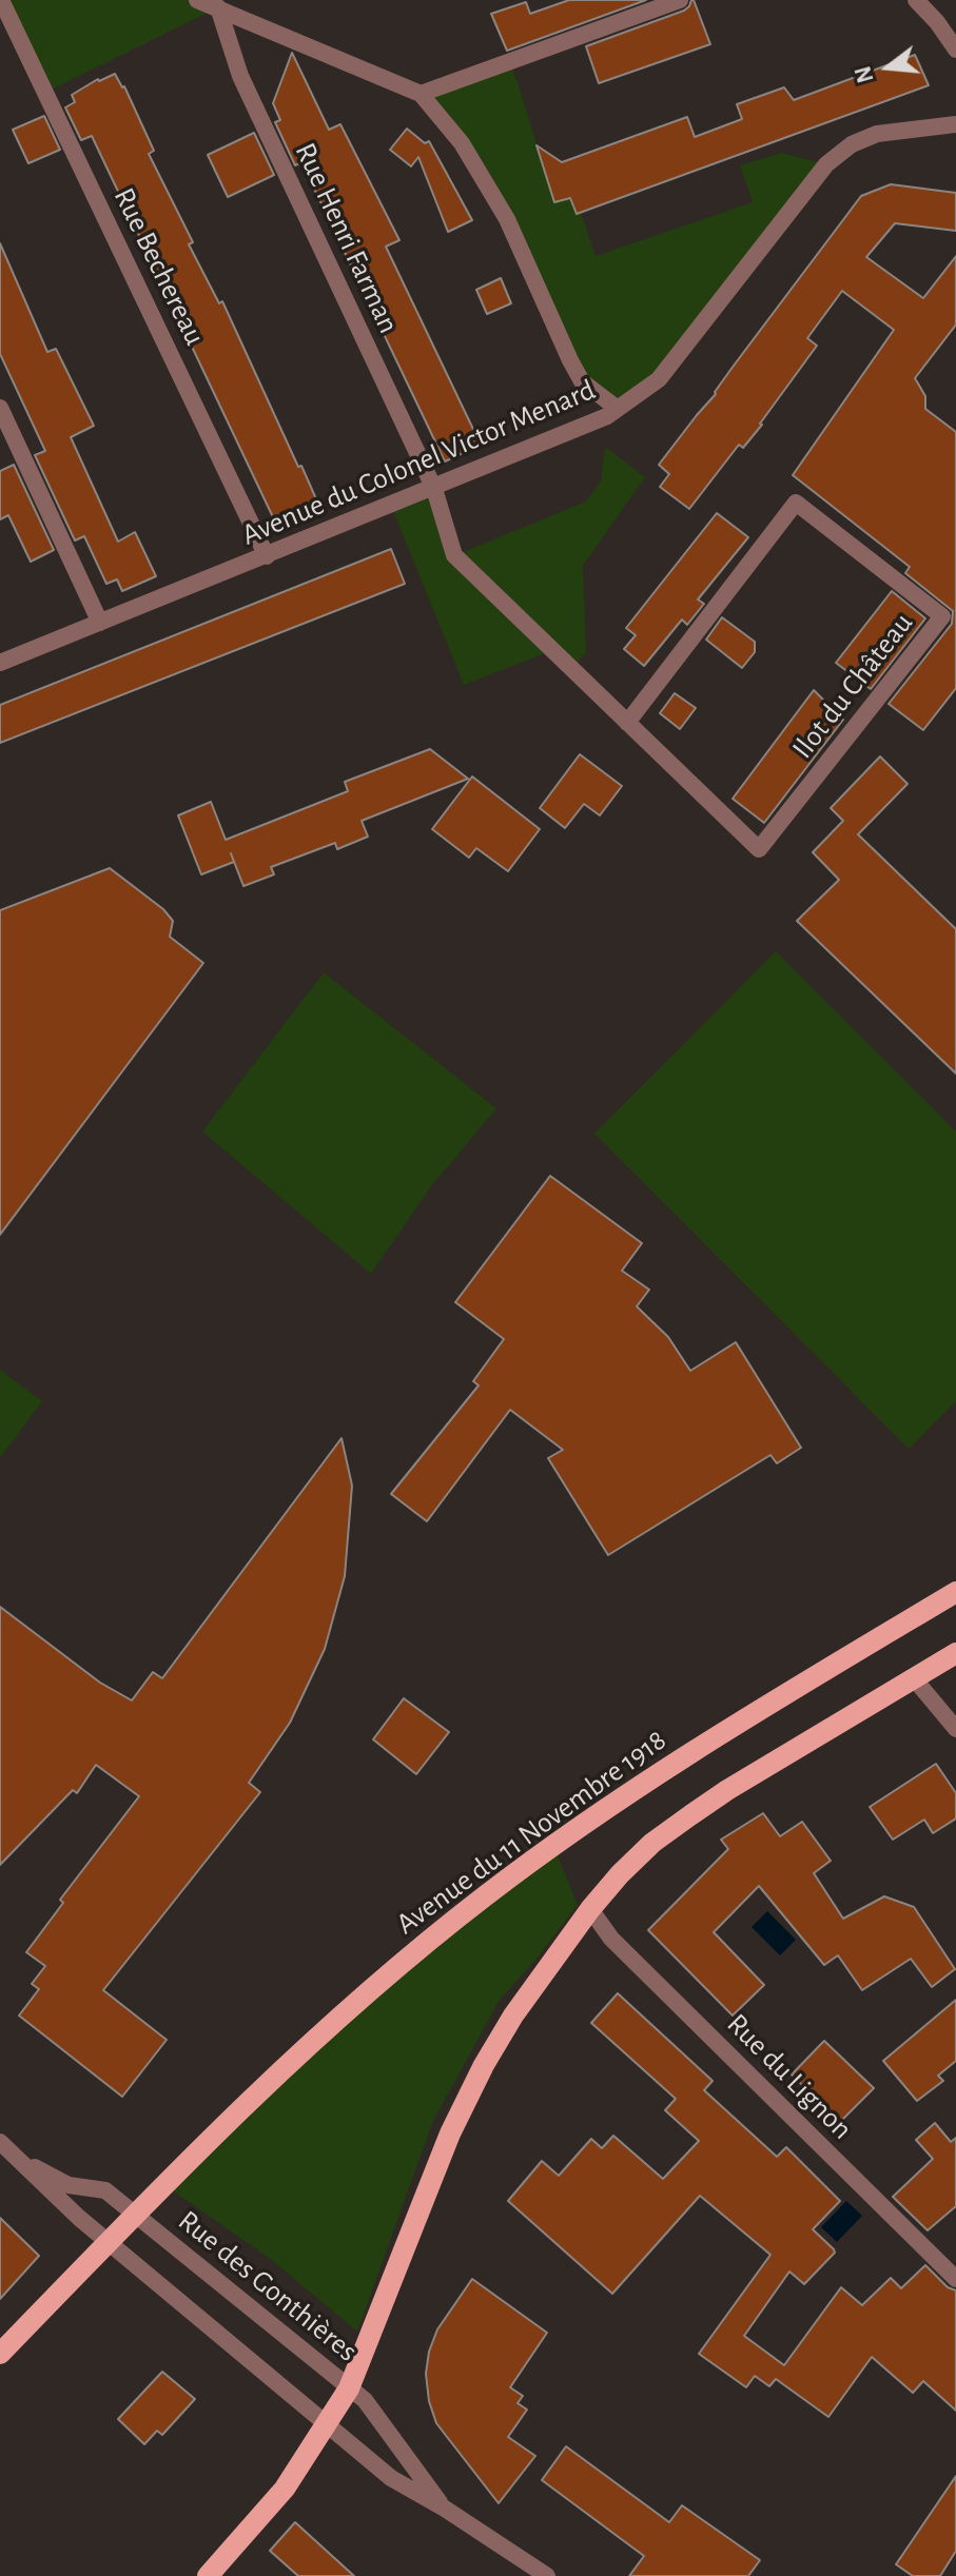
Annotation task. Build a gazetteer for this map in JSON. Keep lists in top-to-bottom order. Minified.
{"streets":{"main road":["Avenue du 11 Novembre 1918"],"street":["Rue Henri Farman","Rue Bechereau","Avenue du Colonel Victor Menard","Ilot du Château","Rue du Lignon","Rue des Gonthières"]},"crossings":[["Rue Henri Farman","Avenue du Colonel Victor Menard"],["Rue Henri Farman","Ilot du Château"],["Rue Bechereau","Avenue du Colonel Victor Menard"],["Avenue du 11 Novembre 1918","Rue des Gonthières"]],"north":"left"}
